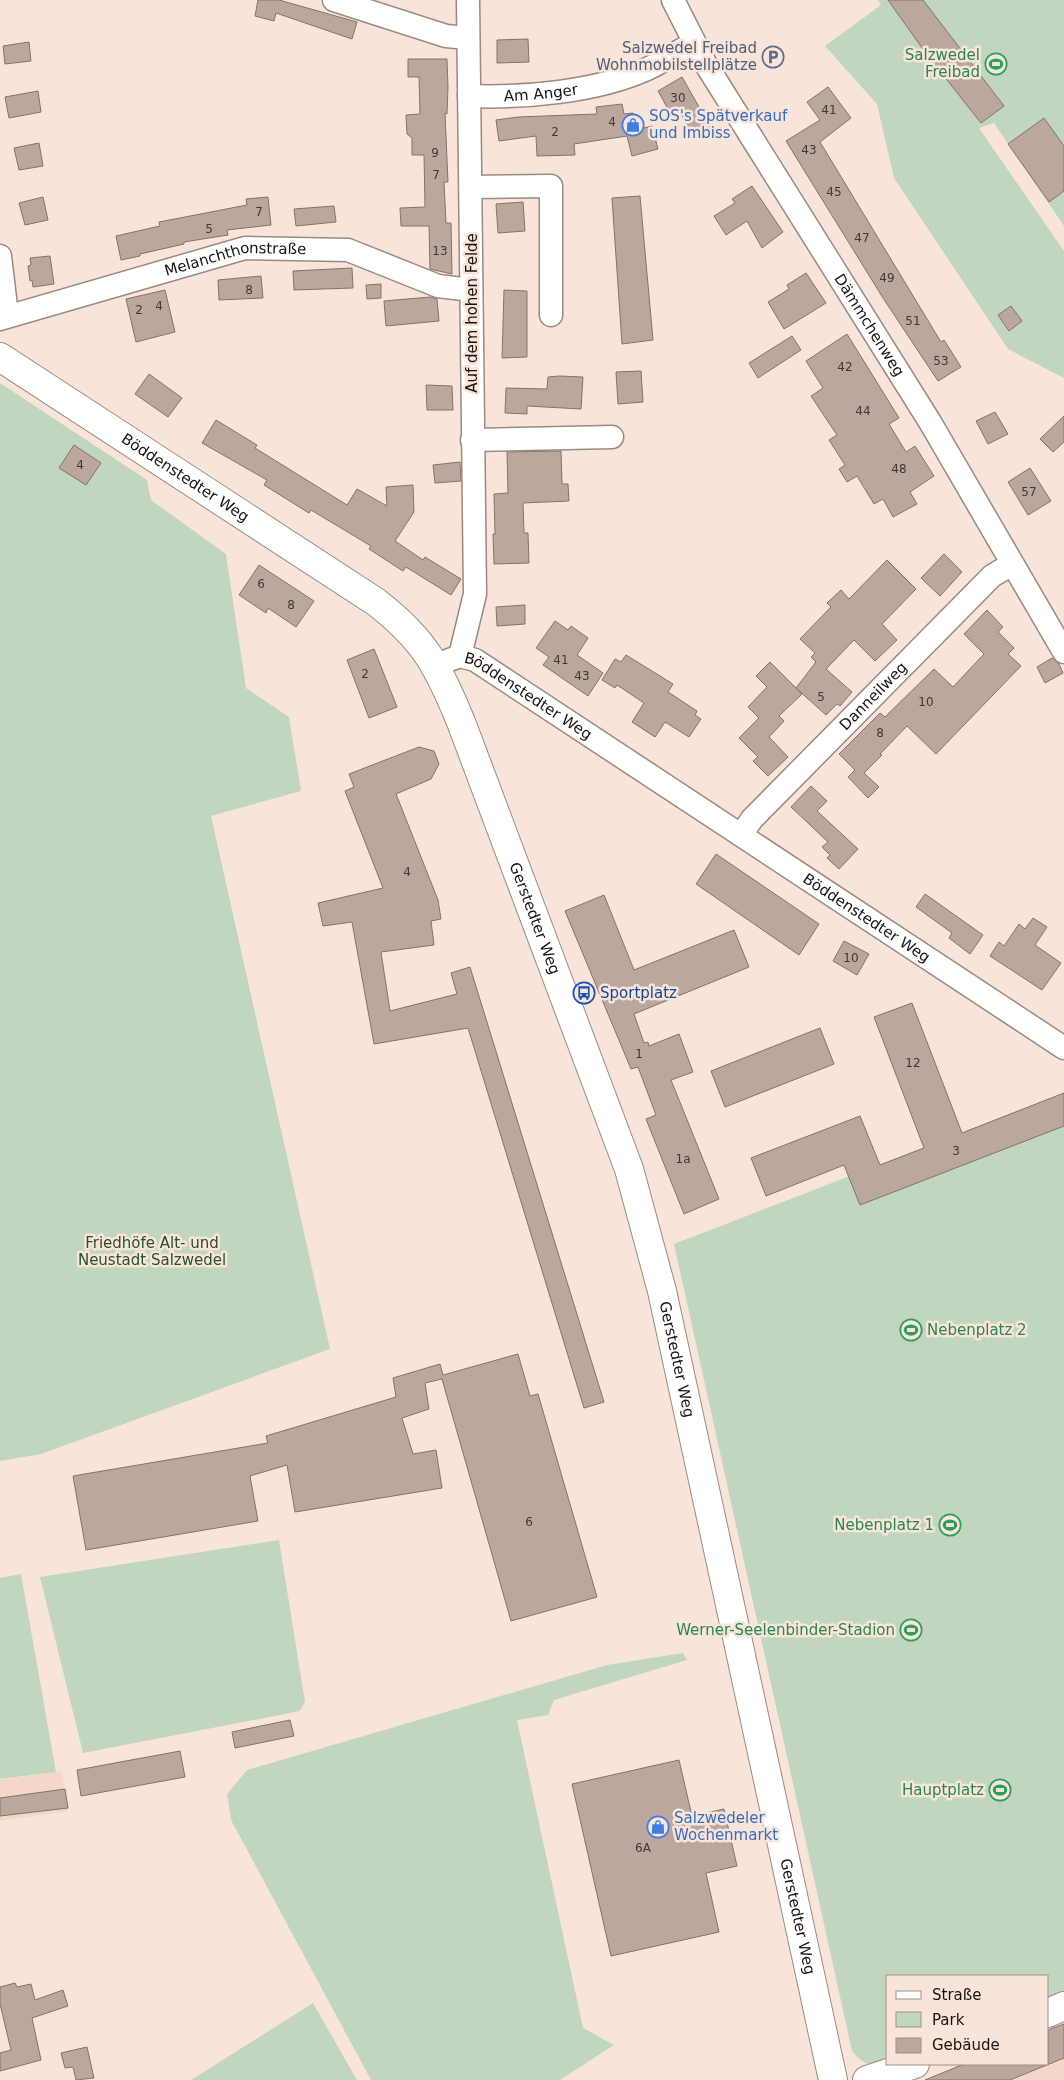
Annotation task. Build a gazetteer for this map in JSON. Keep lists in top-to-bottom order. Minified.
{"streets":{"street":["Am Anger","Melanchthonstraße","Auf dem hohen Felde","Dämmchenweg","Böddenstedter Weg","Danneilweg","Gerstedter Weg"]},"crossings":[["Am Anger","Auf dem hohen Felde"],["Am Anger","Dämmchenweg"],["Melanchthonstraße","Auf dem hohen Felde"],["Auf dem hohen Felde","Böddenstedter Weg"],["Auf dem hohen Felde","Gerstedter Weg"],["Dämmchenweg","Danneilweg"],["Böddenstedter Weg","Danneilweg"],["Böddenstedter Weg","Gerstedter Weg"]],"parks":["Friedhöfe Alt- und Neustadt Salzwedel"],"places":{"parking":["Salzwedel Freibad Wohnmobilstellplätze"],"sports":["Salzwedel Freibad","Nebenplatz 2","Nebenplatz 1","Werner-Seelenbinder-Stadion","Hauptplatz"],"shop":["SOS's Spätverkauf und Imbiss","Salzwedeler Wochenmarkt"],"bus stop":["Sportplatz"]},"house_numbers":["30","41","4","2","43","9","7","45","7","5","47","13","49","8","4","2","51","53","42","44","4","48","57","6","8","41","2","43","5","10","8","4","10","1","12","3","1a","6","6A"],"legend":["Straße","Park","Gebäude"]}
